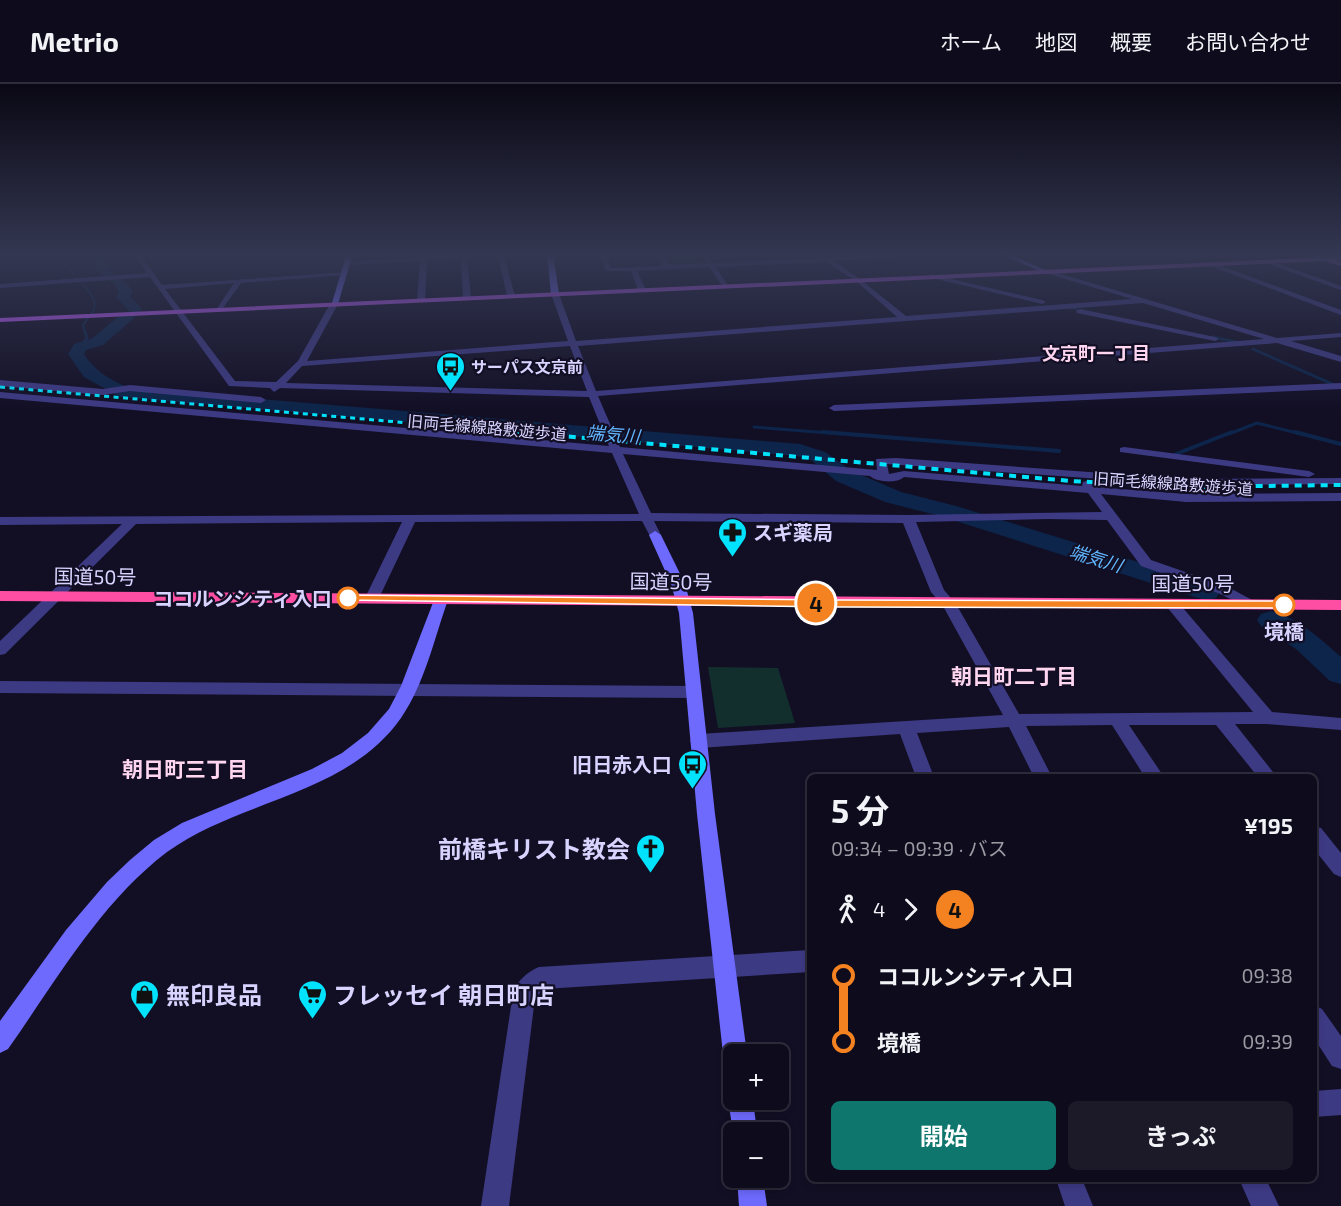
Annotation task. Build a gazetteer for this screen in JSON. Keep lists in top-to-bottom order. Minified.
{"streets":{"highway":["国道50号"],"street":["旧両毛線線路敷遊歩道"]},"districts":["文京町一丁目","朝日町二丁目","朝日町三丁目"],"water":["端気川"],"places":{"bus stop":["サーパス文京前","旧日赤入口"],"pharmacy":["スギ薬局"],"other":["ココルンシティ入口","境橋"],"church":["前橋キリスト教会"],"shop":["無印良品"],"supermarket":["フレッセイ 朝日町店"]},"lines":["bus line 4"],"page":{"header":"Metrio","nav":["ホーム","地図","概要","お問い合わせ"],"on_map":"4","heading":["5 分","09:34 – 09:39 · バス","¥195"],"legs":["4","4"],"list":[{"name":"ココルンシティ入口","value":"09:38"},{"name":"境橋","value":"09:39"}],"map_buttons":["+","−"],"buttons":["開始","きっぷ"]}}
